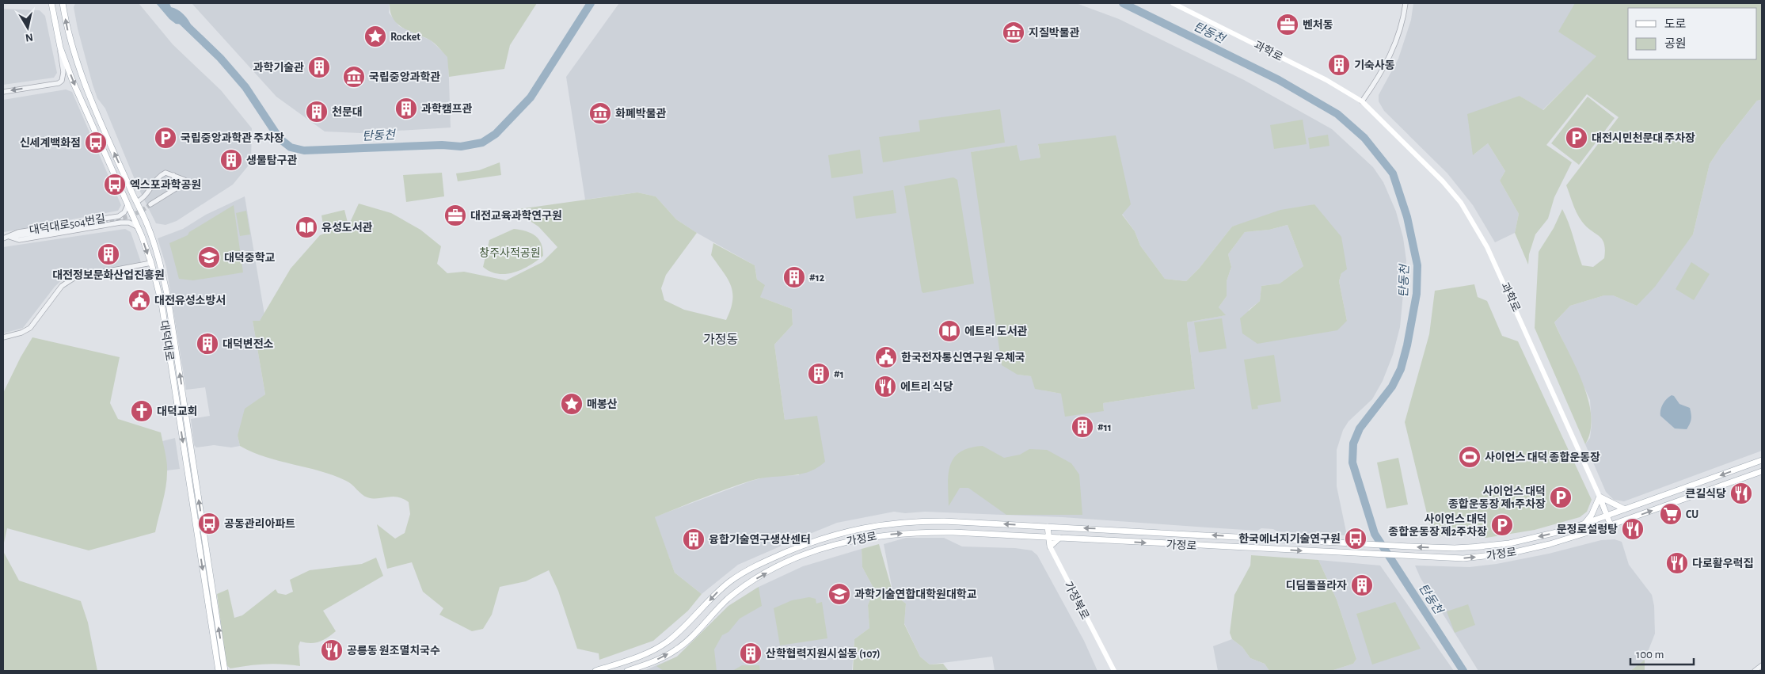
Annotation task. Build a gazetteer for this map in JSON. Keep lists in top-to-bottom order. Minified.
{"streets":{"main road":["과학로","대덕대로","가정로","가정북로"],"street":["대덕대로504번길"]},"crossings":[["과학로","가정로"],["대덕대로504번길","대덕대로"],["가정로","가정북로"]],"districts":["가정동"],"water":["탄동천"],"parks":["창주사적공원"],"places":{"office":["벤처동","대전교육과학연구원"],"museum":["지질박물관","국립중앙과학관","화폐박물관"],"place":["Rocket","매봉산"],"building":["기숙사동","과학기술관","과학캠프관","천문대","생물탐구관","대전정보문화산업진흥원","#12","대덕변전소","#1","#11","융합기술연구생산센터","디딤돌플라자","산학협력지원시설동 (107)"],"parking":["국립중앙과학관 주차장","대전시민천문대 주차장","사이언스 대덕 종합운동장 제1주차장","사이언스 대덕 종합운동장 제2주차장"],"bus stop":["신세계백화점","엑스포과학공원","공동관리아파트","한국에너지기술연구원"],"library":["유성도서관","에트리 도서관"],"school or university":["대덕중학교","과학기술연합대학원대학교"],"public building":["대전유성소방서","한국전자통신연구원 우체국"],"restaurant":["에트리 식당","큰길식당","문정로설렁탕","다로활우럭집","공릉동 원조멸치국수"],"church":["대덕교회"],"sports":["사이언스 대덕 종합운동장"],"supermarket":["CU"]},"legend":["도로","공원"],"scale_bar":"100 m","north":"bottom"}
